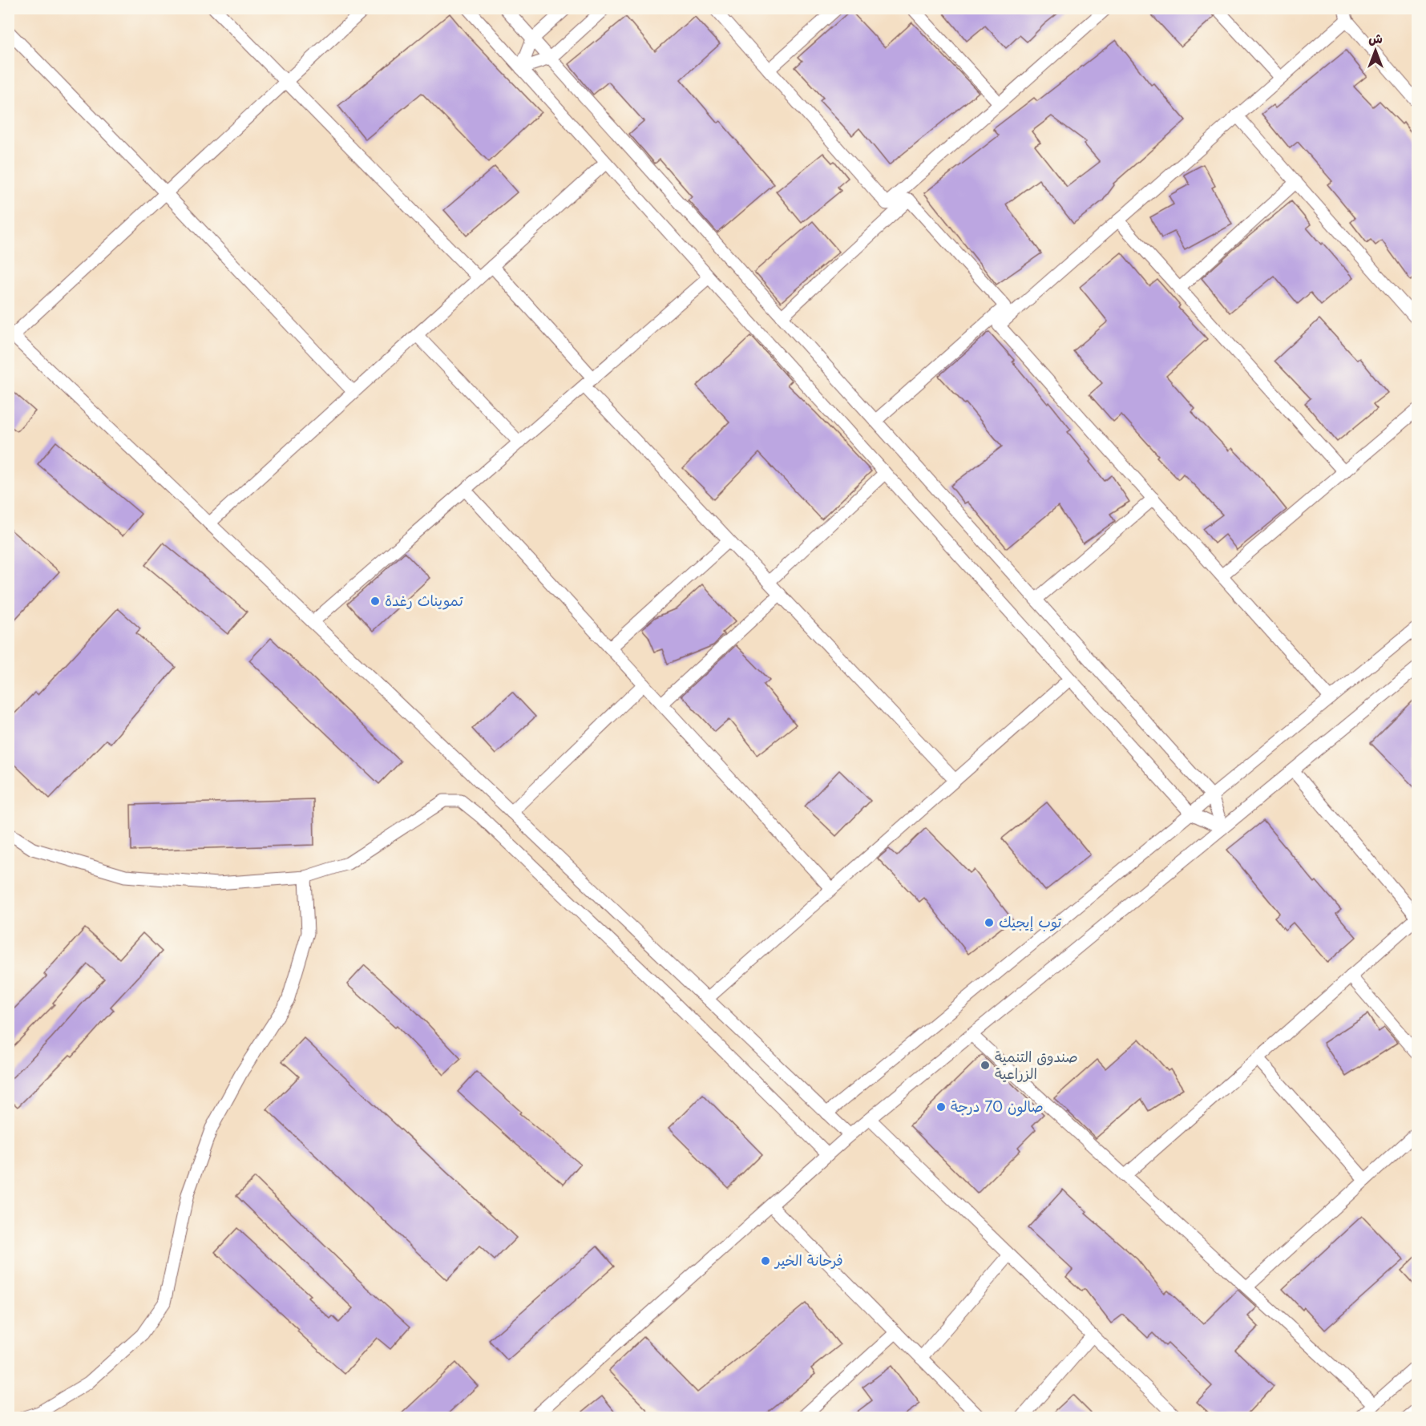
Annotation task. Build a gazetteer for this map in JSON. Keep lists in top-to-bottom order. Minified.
{"places":["تمويناث رغدة","توب إيجيك","صندوق التنمية الزراعية","صالون 70 درجة","فرحانة الخير"],"north":"top"}
